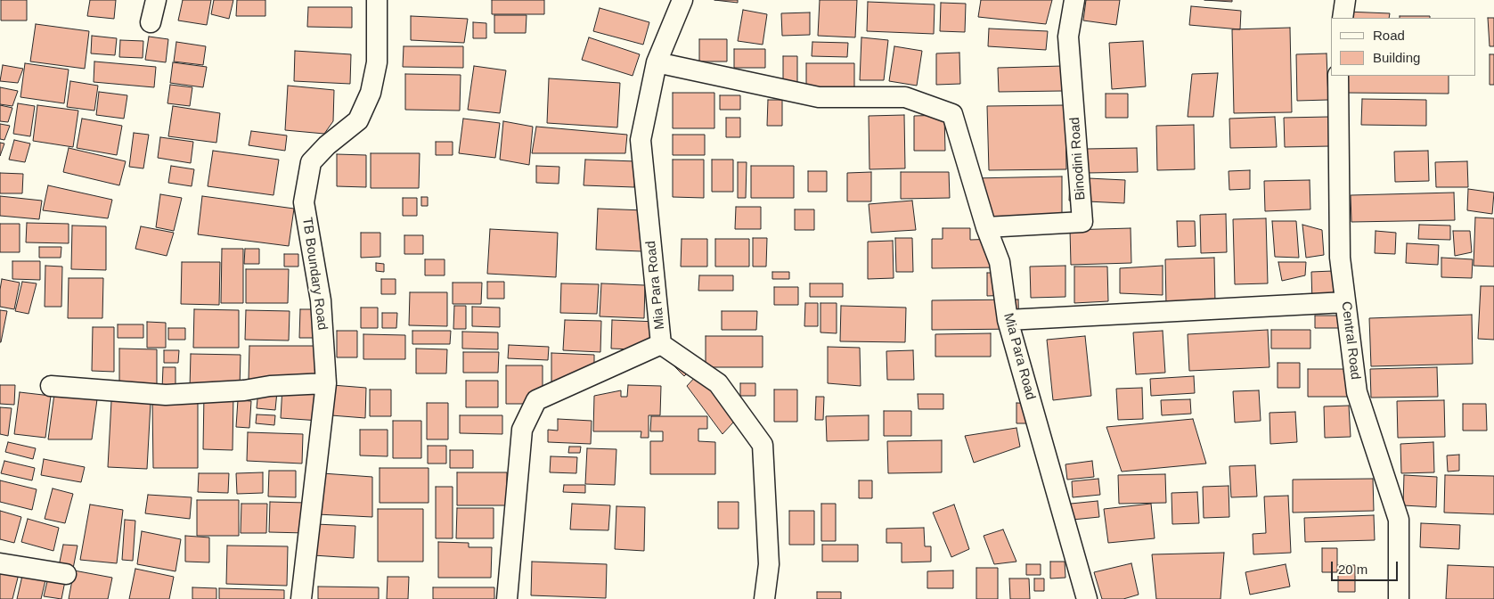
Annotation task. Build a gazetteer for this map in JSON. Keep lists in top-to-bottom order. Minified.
{"streets":{"street":["Binodini Road","TB Boundary Road","Mia Para Road","Central Road"]},"crossings":[["Binodini Road","Mia Para Road"]],"legend":["Road","Building"],"scale_bar":"20 m"}
